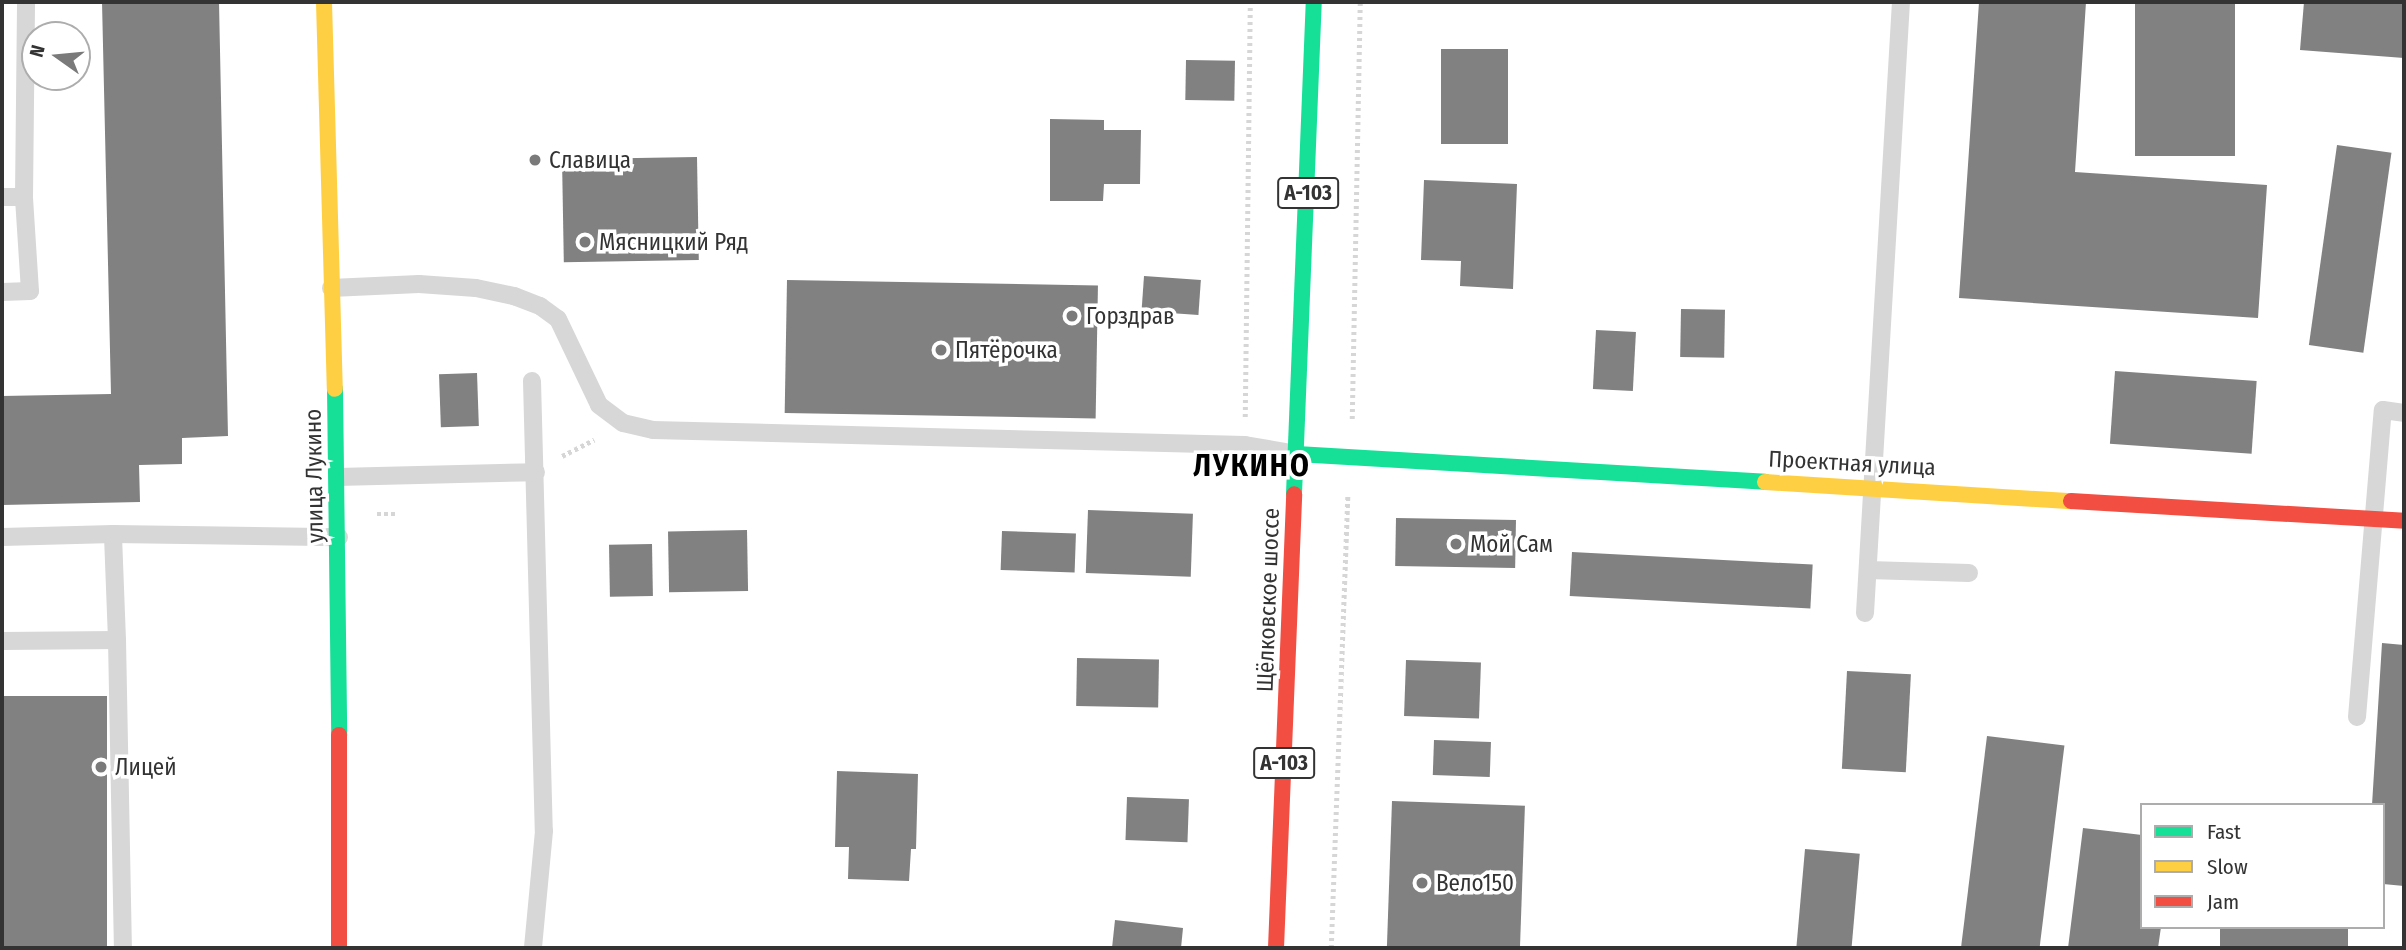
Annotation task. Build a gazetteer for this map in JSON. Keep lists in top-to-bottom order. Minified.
{"streets":{"street":["А-103","Проектная улица","улица Лукино","Щёлковское шоссе"]},"crossings":[["Проектная улица","Щёлковское шоссе"]],"districts":["ЛУКИНО"],"places":["Славица","Мясницкий Ряд","Горздрав","Пятёрочка","Мой Сам","Лицей","Вело150"],"legend":["Fast","Slow","Jam"],"north":"left"}
